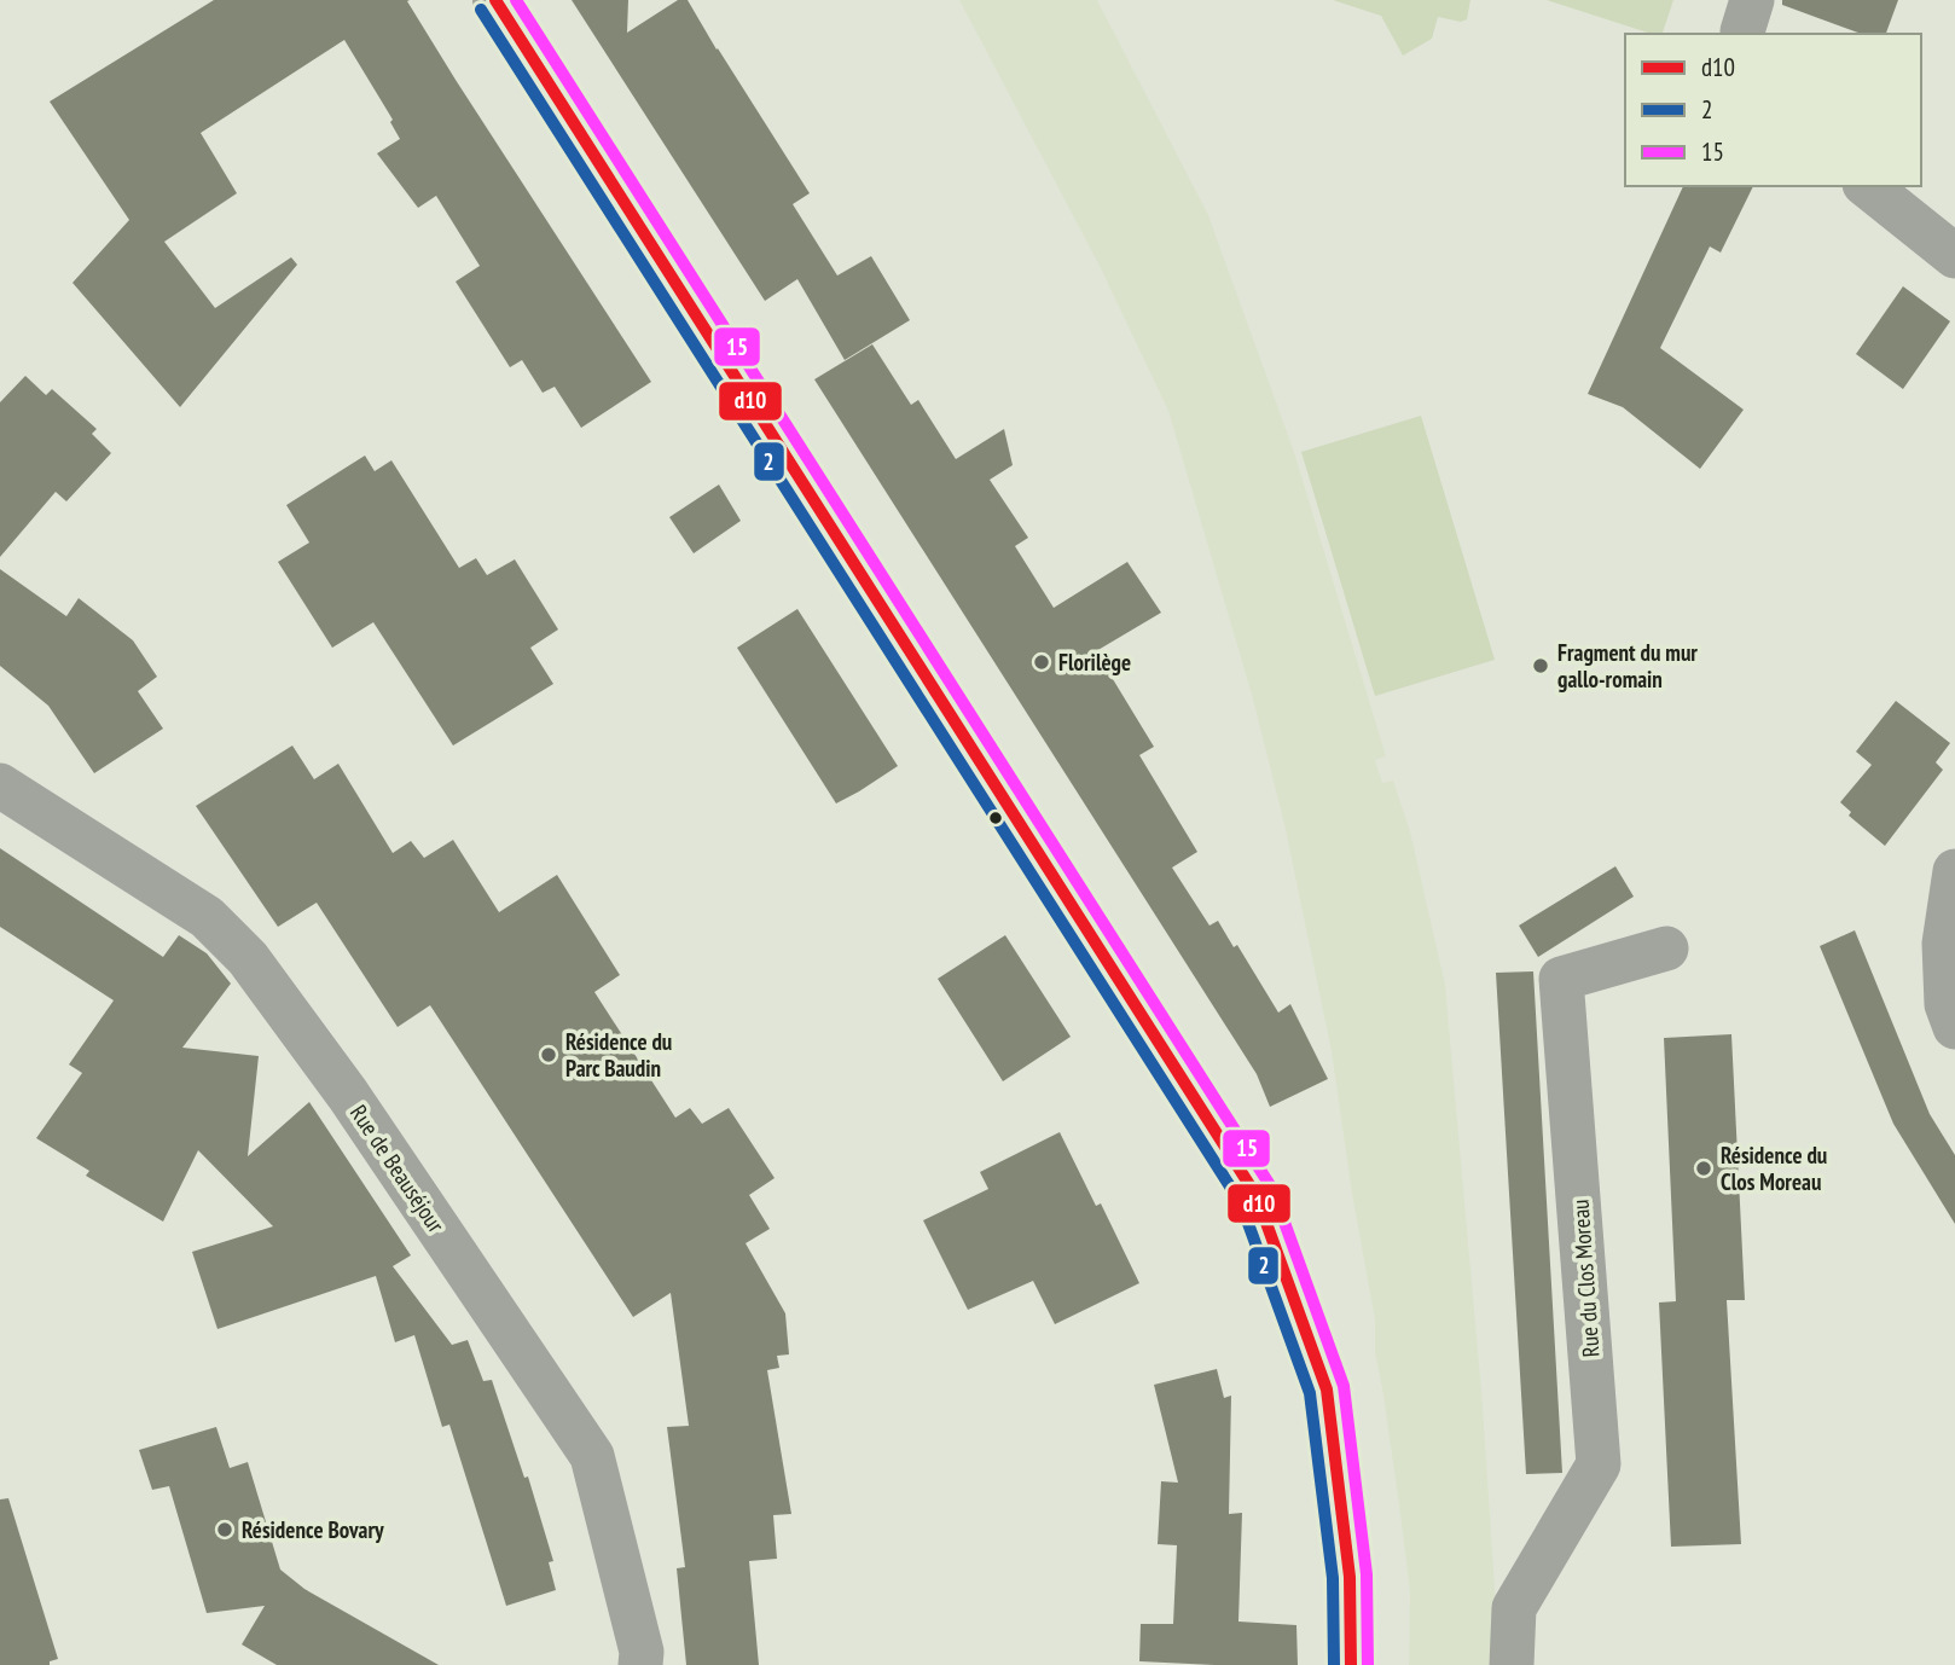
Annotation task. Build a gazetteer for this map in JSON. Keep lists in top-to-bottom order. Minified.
{"streets":{"street":["Rue de Beauséjour","Rue du Clos Moreau"]},"places":["Florilège","Fragment du mur gallo-romain","Résidence du Parc Baudin","Résidence du Clos Moreau","Résidence Bovary"],"lines":["transit line d10","transit line 15","transit line 2"],"legend":["d10","2","15"]}
